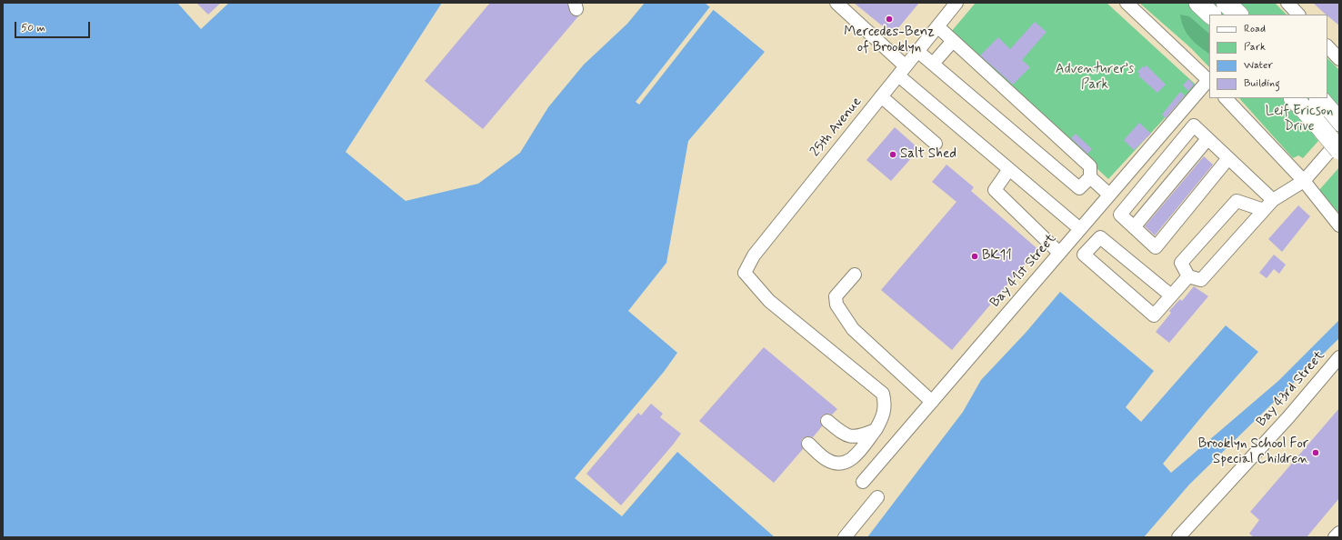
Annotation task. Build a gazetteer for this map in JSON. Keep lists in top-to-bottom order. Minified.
{"streets":{"street":["25th Avenue","Bay 41st Street","Bay 43rd Street"]},"parks":["Adventurer’s Park","Leif Ericson Drive"],"places":["Mercedes-Benz of Brooklyn","Salt Shed","BK11","Brooklyn School For Special Children"],"legend":["Road","Park","Water","Building"],"scale_bar":"50 m"}
